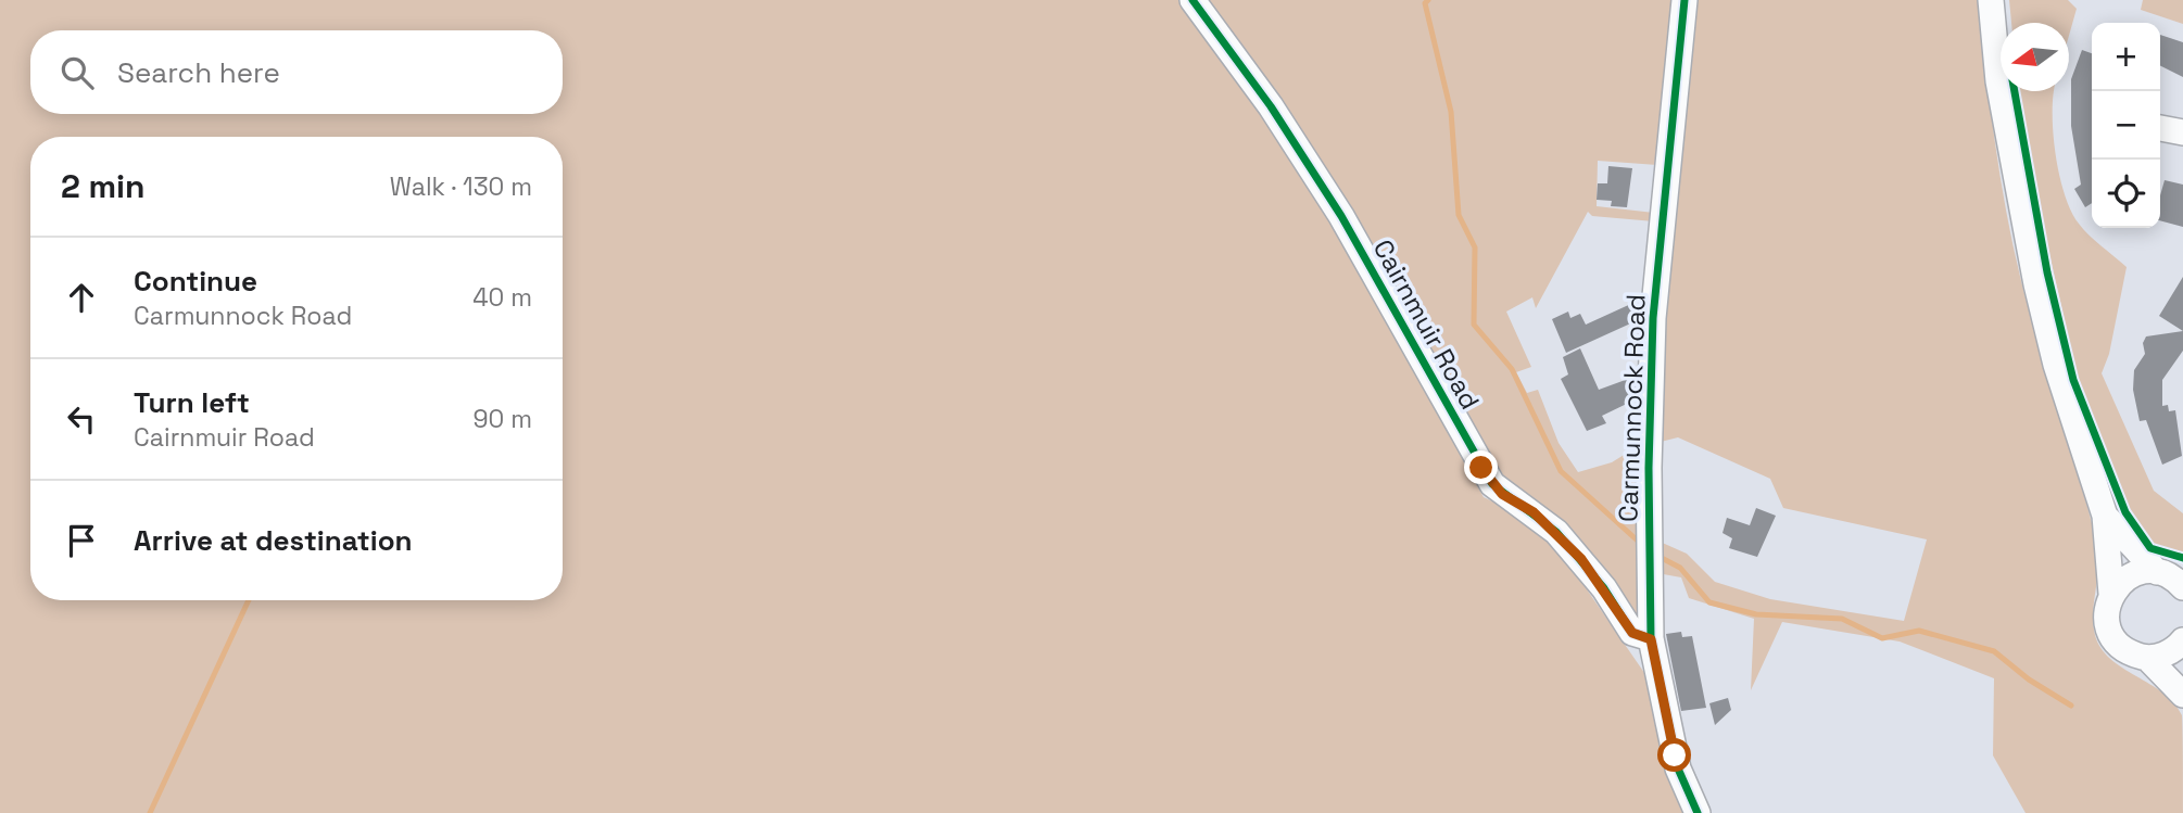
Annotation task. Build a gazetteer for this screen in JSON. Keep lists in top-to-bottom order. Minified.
{"streets":{"street":["Cairnmuir Road","Carmunnock Road"]},"crossings":[["Cairnmuir Road","Carmunnock Road"]],"north":"left","page":{"map_buttons":["+","−"],"search":"Search here","heading":["2 min","Walk · 130 m"],"list":[["Continue","Carmunnock Road","40 m"],["Turn left","Cairnmuir Road","90 m"],"Arrive at destination"]}}
